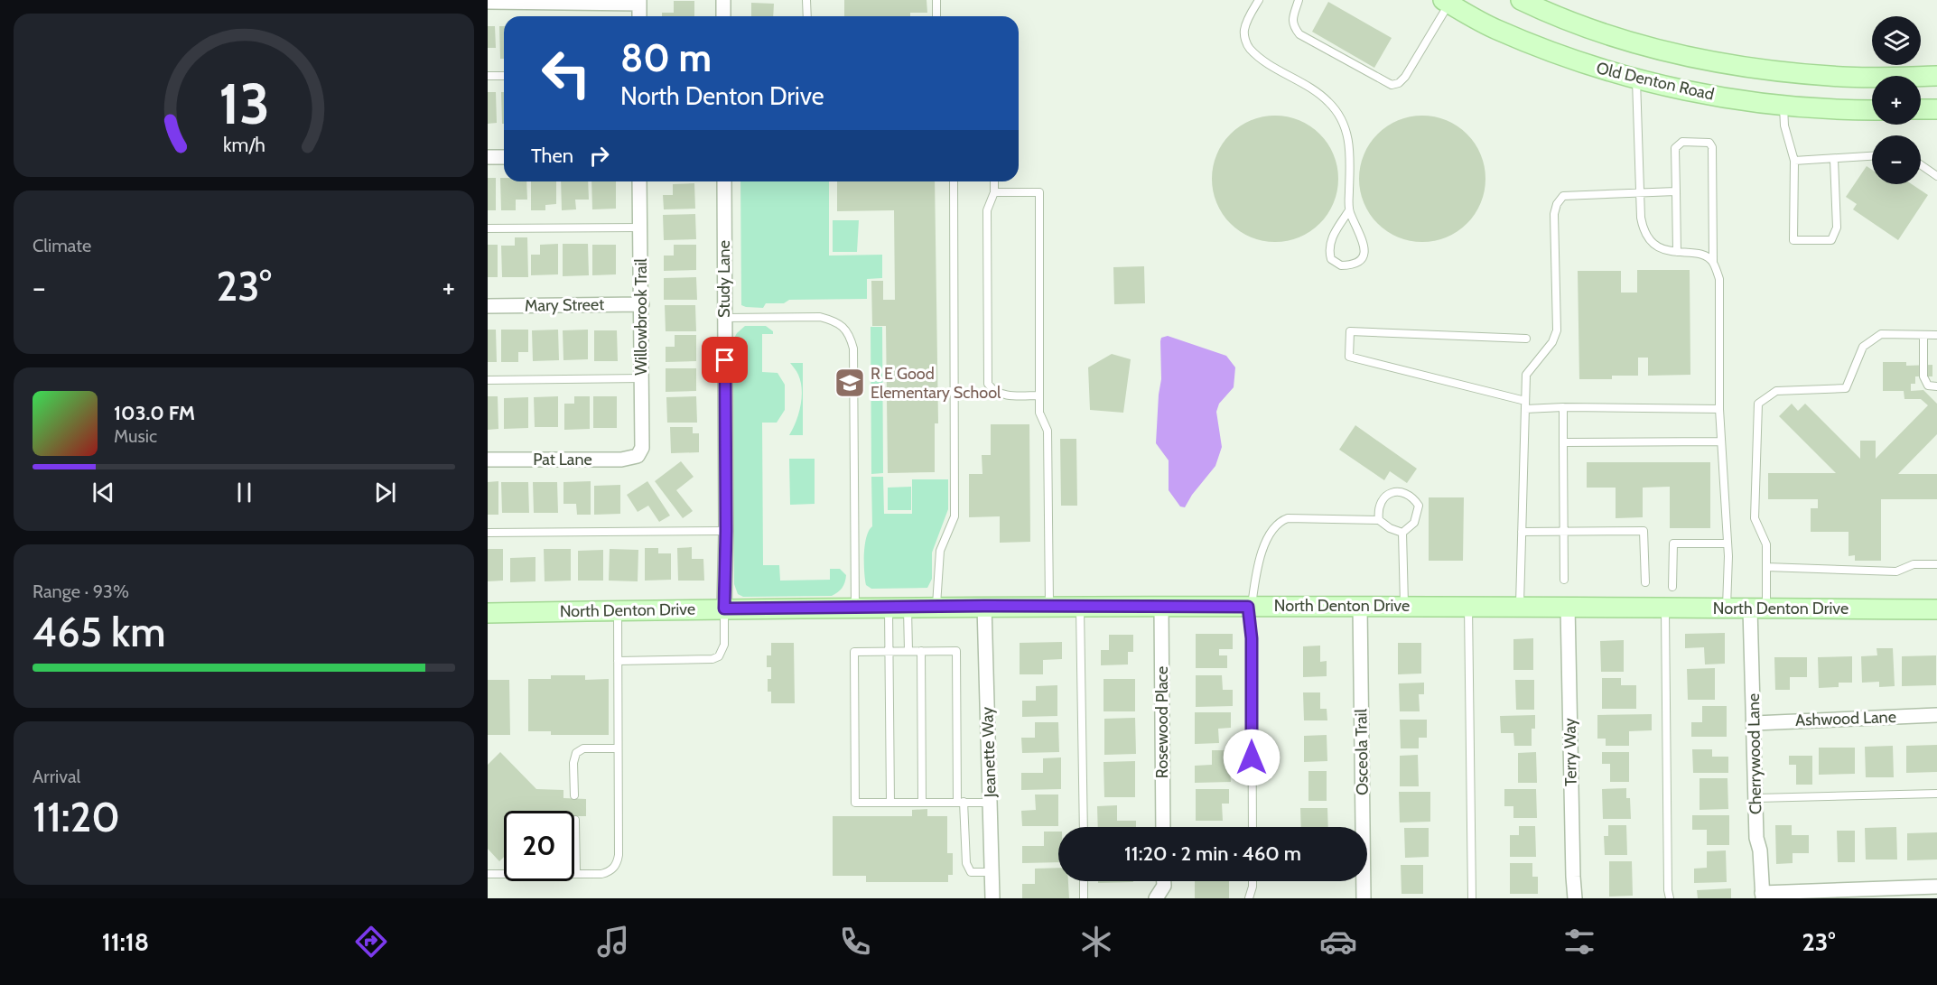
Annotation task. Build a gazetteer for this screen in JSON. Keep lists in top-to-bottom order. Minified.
{"streets":{"street":["Old Denton Road","Study Lane","Mary Street","Willowbrook Trail","Pat Lane","North Denton Drive","Ashwood Lane","Rosewood Place","Jeanette Way","Osceola Trail","Terry Way","Cherrywood Lane"]},"crossings":[["Study Lane","North Denton Drive"],["Mary Street","Willowbrook Trail"],["Willowbrook Trail","Pat Lane"],["North Denton Drive","Rosewood Place"],["North Denton Drive","Jeanette Way"],["North Denton Drive","Osceola Trail"],["North Denton Drive","Terry Way"],["North Denton Drive","Cherrywood Lane"],["Ashwood Lane","Cherrywood Lane"]],"places":{"school or university":["R E Good Elementary School"]},"page":{"map_buttons":["+","−"],"turn":["80 m","North Denton Drive"],"then":"Then","tile":["Climate",["Range · 93%","465 km"],["Arrival","11:20"]],"heat":["−","23°","+"],"song":["103.0 FM","Music"],"limit":"20","trip":"11:20 · 2 min · 460 m","tabs":["11:18","23°"],"gauge":["13","km/h"]}}
